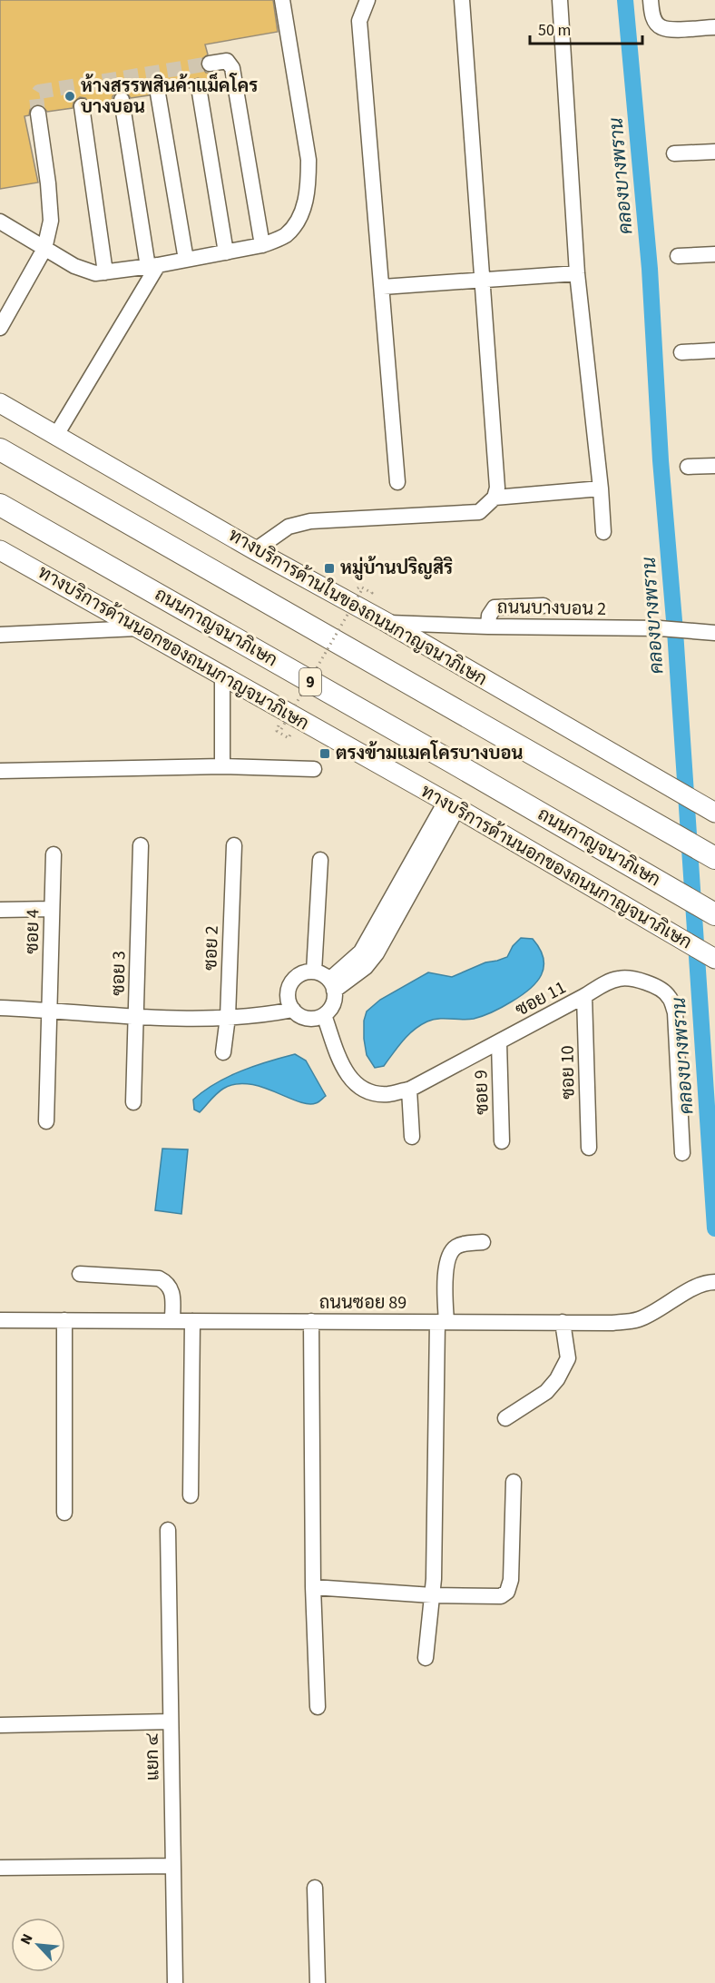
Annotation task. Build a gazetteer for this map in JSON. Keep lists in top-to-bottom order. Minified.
{"streets":{"highway":["ถนนกาญจนาภิเษก","9"],"main road":["ทางบริการด้านในของถนนกาญจนาภิเษก","ทางบริการด้านนอกของถนนกาญจนาภิเษก"],"street":["ถนนบางบอน 2","ซอย 4","ซอย 2","ซอย 3","ซอย 11","ซอย 10","ซอย 9","ถนนซอย 89","แยก ๔"]},"crossings":[["ทางบริการด้านในของถนนกาญจนาภิเษก","ถนนบางบอน 2"],["ซอย 11","ซอย 10"],["ซอย 11","ซอย 9"]],"water":["คลองบางพราน"],"places":{"other":["ห้างสรรพสินค้าแม็คโคร บางบอน"],"transit":["หมู่บ้านปริญสิริ","ตรงข้ามแมคโครบางบอน"]},"scale_bar":"50 m","north":"top left"}
